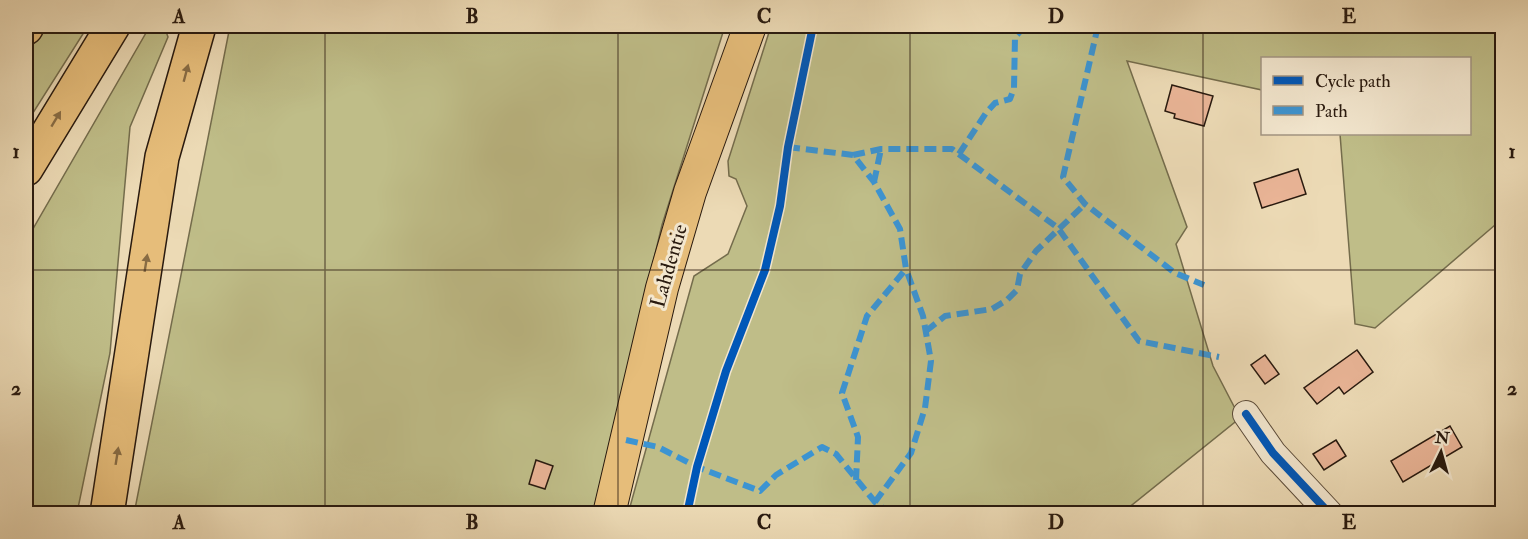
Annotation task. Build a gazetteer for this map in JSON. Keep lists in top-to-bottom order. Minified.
{"streets":{"main road":["Lahdentie"]},"legend":["Cycle path","Path"],"north":"top","grid":{"columns":["A","B","C","D","E"],"rows":["1","2"]}}
